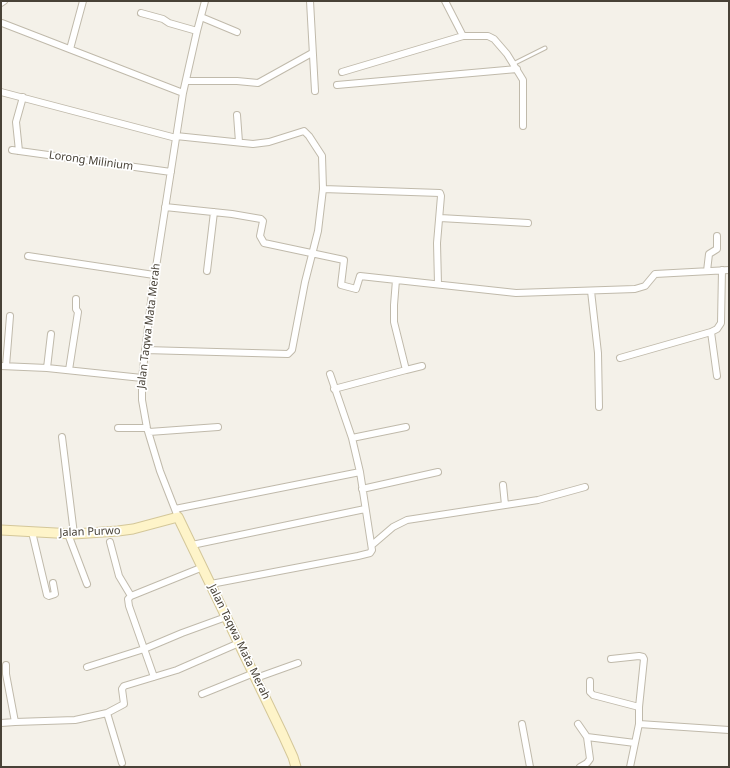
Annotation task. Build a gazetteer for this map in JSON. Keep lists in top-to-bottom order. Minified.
{"streets":{"street":["Lorong Milinium","Jalan Taqwa Mata Merah","Jalan Purwo"]},"crossings":[["Lorong Milinium","Jalan Taqwa Mata Merah"],["Jalan Taqwa Mata Merah","Jalan Purwo"]]}
